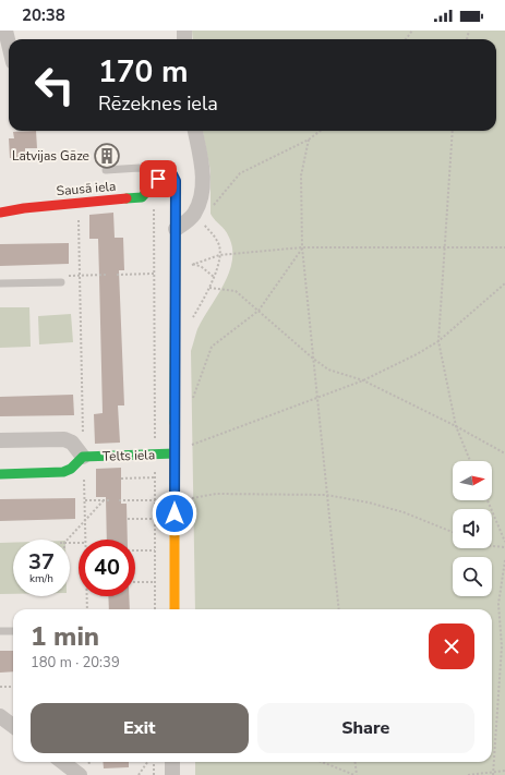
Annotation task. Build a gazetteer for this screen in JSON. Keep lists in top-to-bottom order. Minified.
{"streets":{"street":["Sausā iela","Telts iela"]},"places":{"building":["Latvijas Gāze"]},"north":"right","page":{"status":"20:38","turn":["170 m","Rēzeknes iela"],"speed":"37 km/h","limit":"40","heading":["1 min","180 m · 20:39"],"buttons":["Exit","Share"]}}
